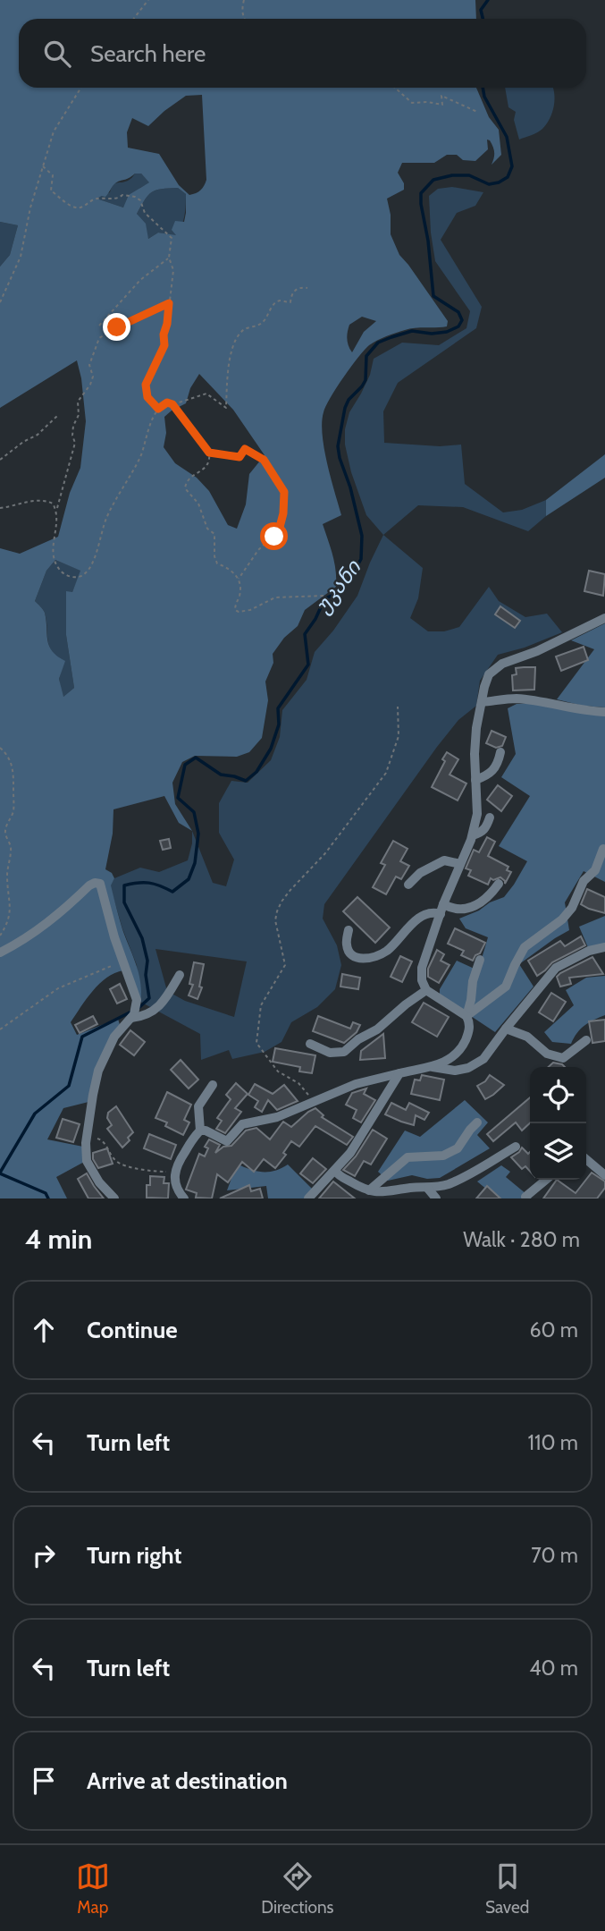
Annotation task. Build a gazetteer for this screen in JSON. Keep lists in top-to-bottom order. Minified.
{"water":["უკანი"],"page":{"search":"Search here","heading":["4 min","Walk · 280 m"],"list":[["Continue","60 m"],["Turn left","110 m"],["Turn right","70 m"],["Turn left","40 m"],"Arrive at destination"],"nav":["Map","Directions","Saved"]}}
